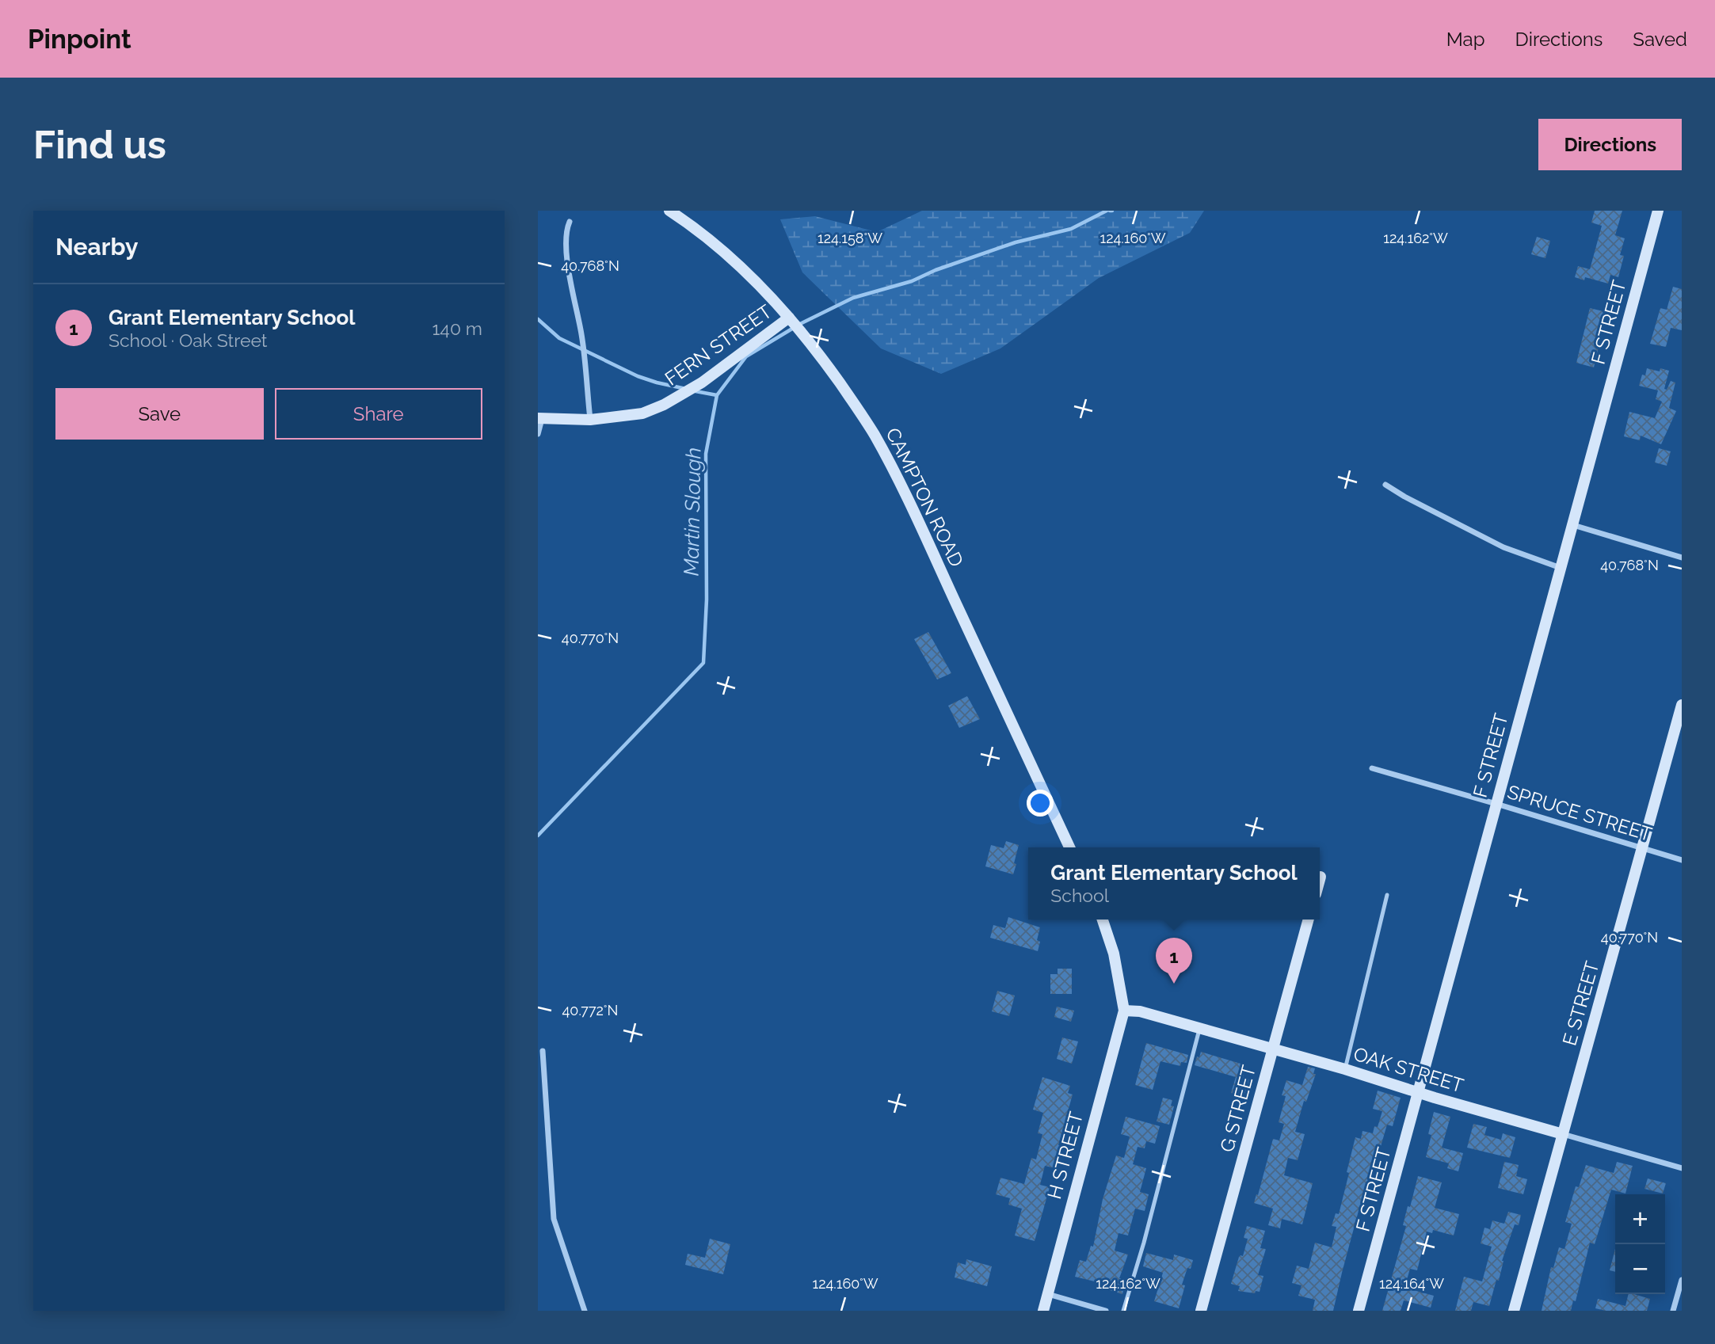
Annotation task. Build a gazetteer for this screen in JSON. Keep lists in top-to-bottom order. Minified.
{"streets":{"main road":["F STREET","FERN STREET","CAMPTON ROAD","E STREET","OAK STREET","G STREET","H STREET"],"street":["SPRUCE STREET"]},"crossings":[["F STREET","SPRUCE STREET"],["F STREET","OAK STREET"],["FERN STREET","CAMPTON ROAD"],["SPRUCE STREET","E STREET"],["E STREET","OAK STREET"],["OAK STREET","G STREET"],["OAK STREET","H STREET"]],"water":["Martin Slough"],"page":{"header":"Pinpoint","nav":["Map","Directions","Saved"],"buttons":["Directions",["Save","Share"]],"title":"Find us","heading":"Nearby","list":[{"mark":"1","name":"Grant Elementary School","note":"School · Oak Street","value":"140 m"}],"popup":["Grant Elementary School","School"],"pins":"1","map_buttons":["+","−"]},"coordinates":["124.158°W","124.160°W","124.162°W","40.768°N","40.770°N","40.772°N","124.164°W"]}
